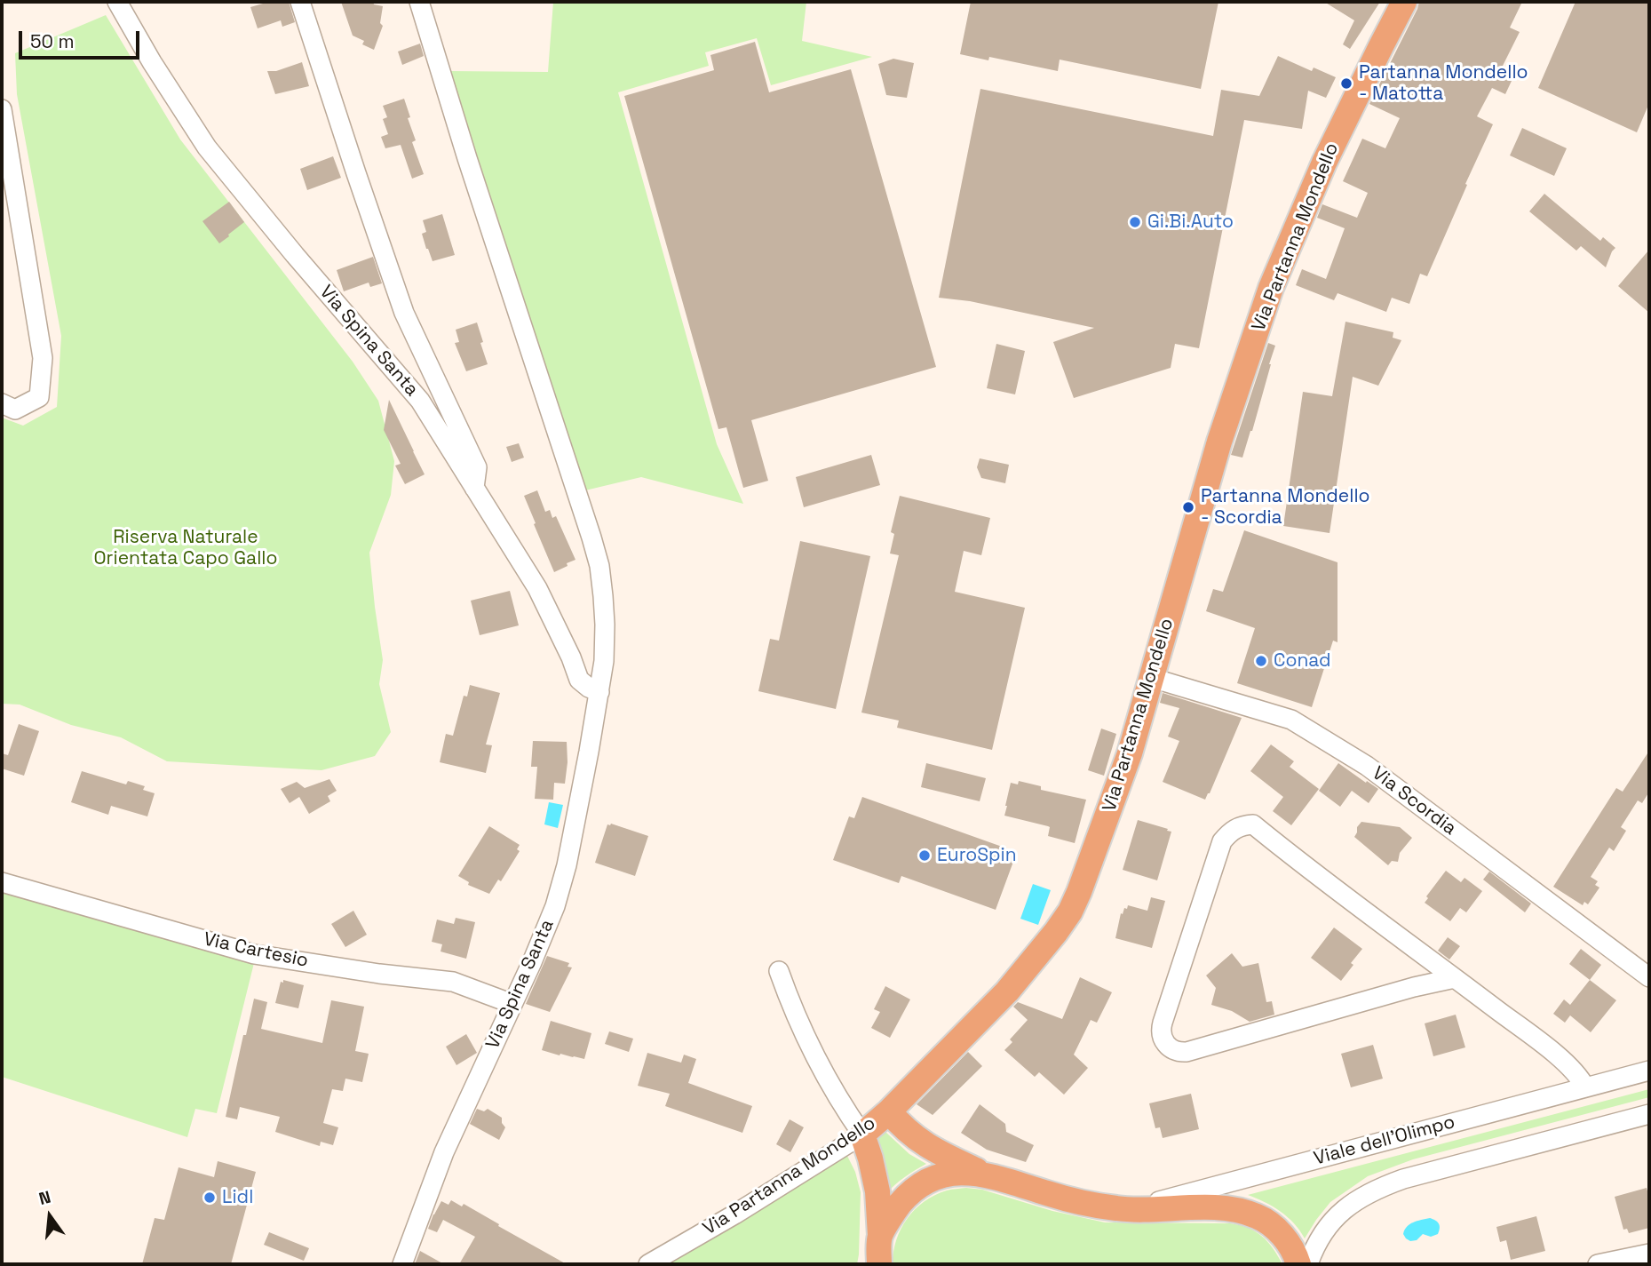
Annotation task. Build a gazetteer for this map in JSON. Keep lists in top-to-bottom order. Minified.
{"streets":{"main road":["Via Partanna Mondello"],"street":["Via Spina Santa","Via Scordia","Via Cartesio","Viale dell'Olimpo"]},"crossings":[["Via Partanna Mondello","Via Scordia"],["Via Spina Santa","Via Cartesio"]],"parks":["Riserva Naturale Orientata Capo Gallo"],"places":["Partanna Mondello - Matotta","Gi.Bi.Auto","Partanna Mondello - Scordia","Conad","EuroSpin","Lidl"],"scale_bar":"50 m","north":"top"}
